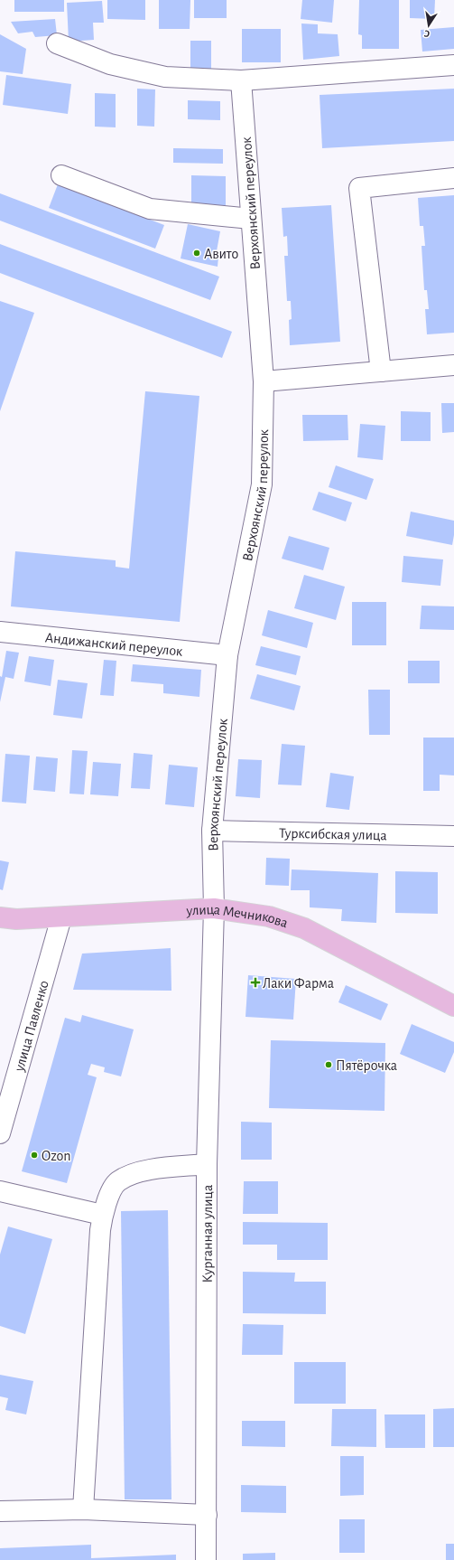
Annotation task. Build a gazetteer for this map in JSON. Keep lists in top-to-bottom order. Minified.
{"streets":{"main road":["улица Мечникова"],"street":["Верхоянский переулок","Андижанский переулок","Турксибская улица","улица Павленко","Курганная улица"]},"crossings":[["Верхоянский переулок","Андижанский переулок"],["Верхоянский переулок","Турксибская улица"],["Верхоянский переулок","улица Мечникова"],["Верхоянский переулок","Курганная улица"],["улица Мечникова","улица Павленко"],["улица Мечникова","Курганная улица"]],"places":{"other":["Авито","Пятёрочка","Ozon"],"health":["Лаки Фарма"]},"north":"bottom"}
